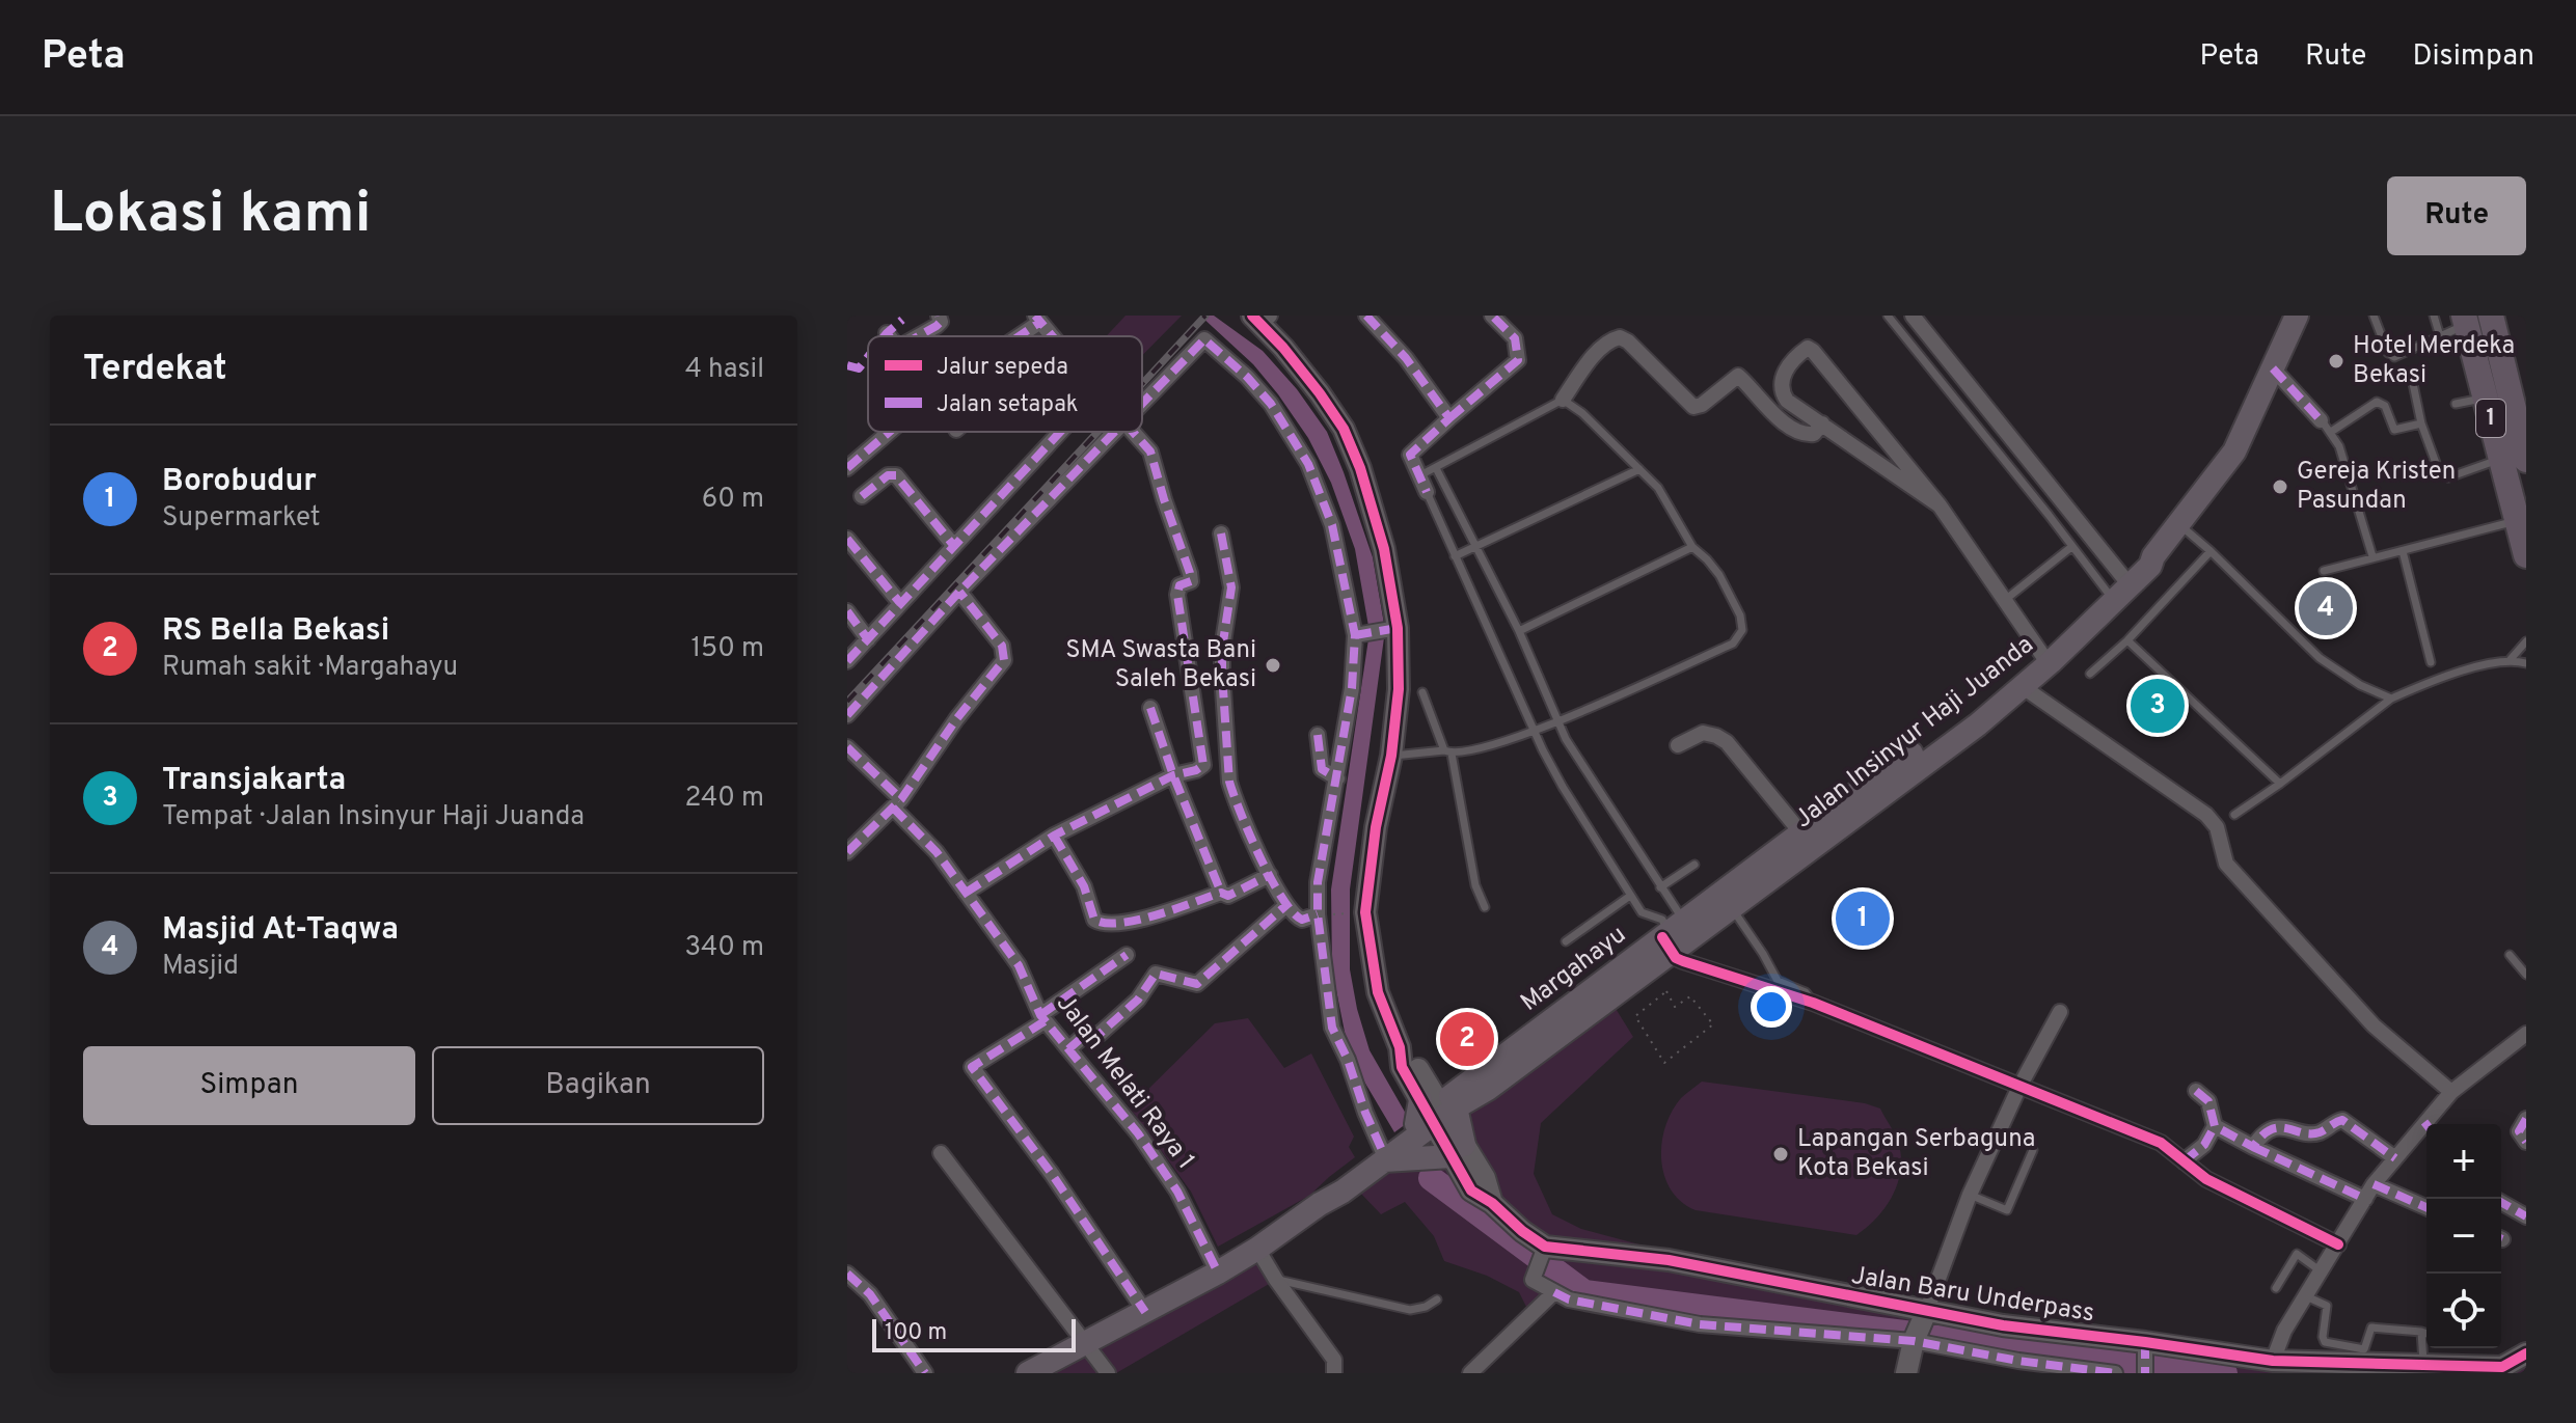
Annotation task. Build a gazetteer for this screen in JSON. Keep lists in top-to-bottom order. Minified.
{"streets":{"highway":["1"],"main road":["Jalan Insinyur Haji Juanda"],"street":["Jalan Melati Raya 1","Jalan Baru Underpass"]},"places":["Hotel Merdeka Bekasi","Gereja Kristen Pasundan","SMA Swasta Bani Saleh Bekasi","Lapangan Serbaguna Kota Bekasi"],"legend":["Jalur sepeda","Jalan setapak"],"scale_bar":"100 m","page":{"header":"Peta","nav":["Peta","Rute","Disimpan"],"buttons":["Rute",["Simpan","Bagikan"]],"title":"Lokasi kami","heading":["Terdekat","4 hasil"],"list":[{"mark":"1","name":"Borobudur","note":"Supermarket","value":"60 m"},{"mark":"2","name":"RS Bella Bekasi","note":"Rumah sakit · Margahayu","value":"150 m"},{"mark":"3","name":"Transjakarta","note":"Tempat · Jalan Insinyur Haji Juanda","value":"240 m"},{"mark":"4","name":"Masjid At-Taqwa","note":"Masjid","value":"340 m"}],"pins":["4","3","1","2"],"map_buttons":["+","−"],"scale":"100 m"}}
